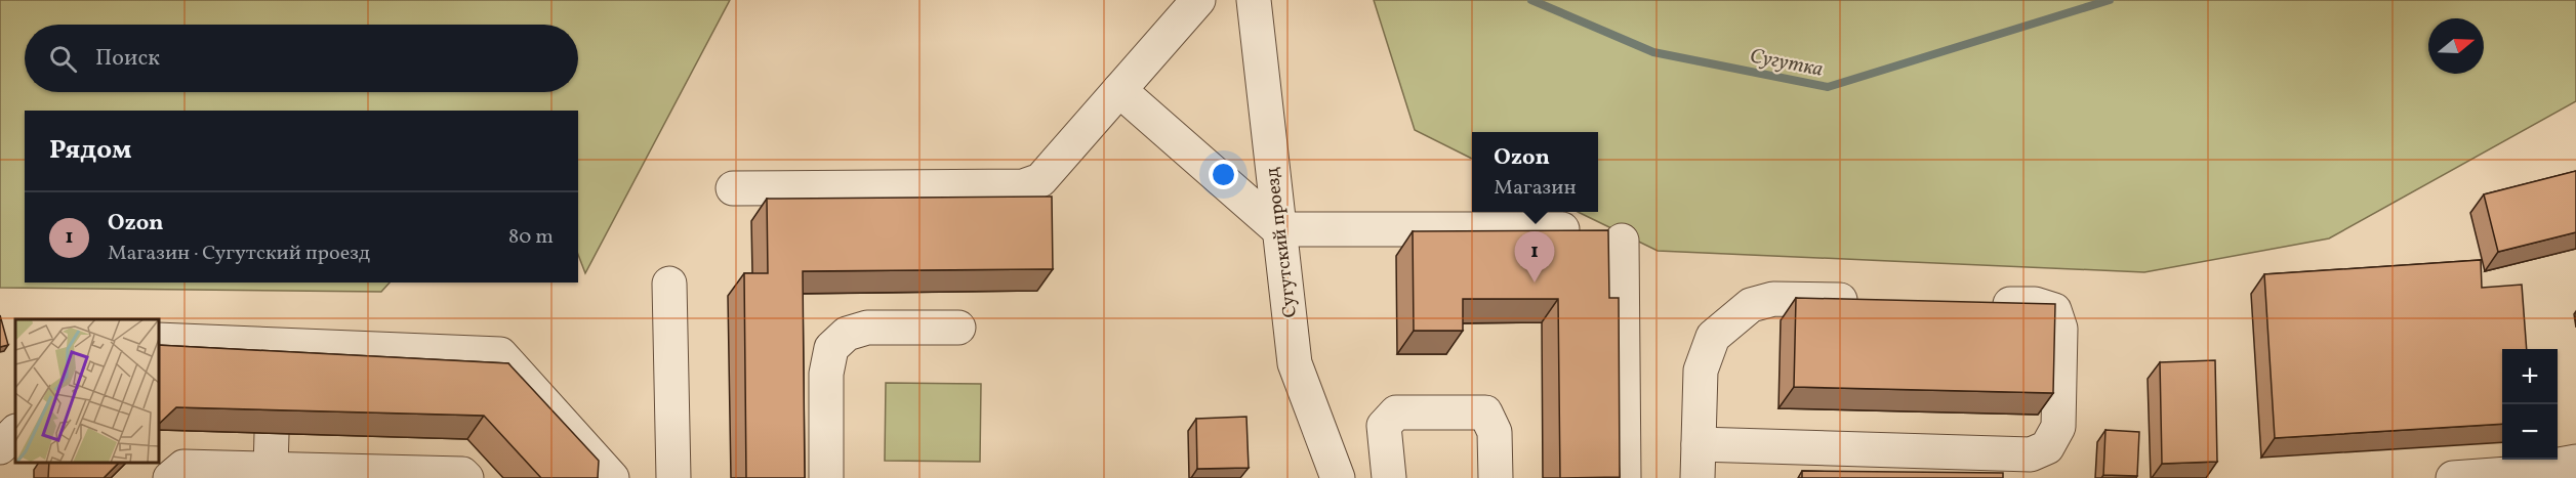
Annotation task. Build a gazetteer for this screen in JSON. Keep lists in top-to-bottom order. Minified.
{"streets":{"street":["Сугутский проезд"]},"water":["Сугутка"],"north":"right","page":{"search":"Поиск","heading":"Рядом","popup":["Ozon","Магазин"],"list":[{"mark":"1","name":"Ozon","note":"Магазин · Сугутский проезд","value":"80 m"}],"pins":"1","map_buttons":["+","−"]}}
